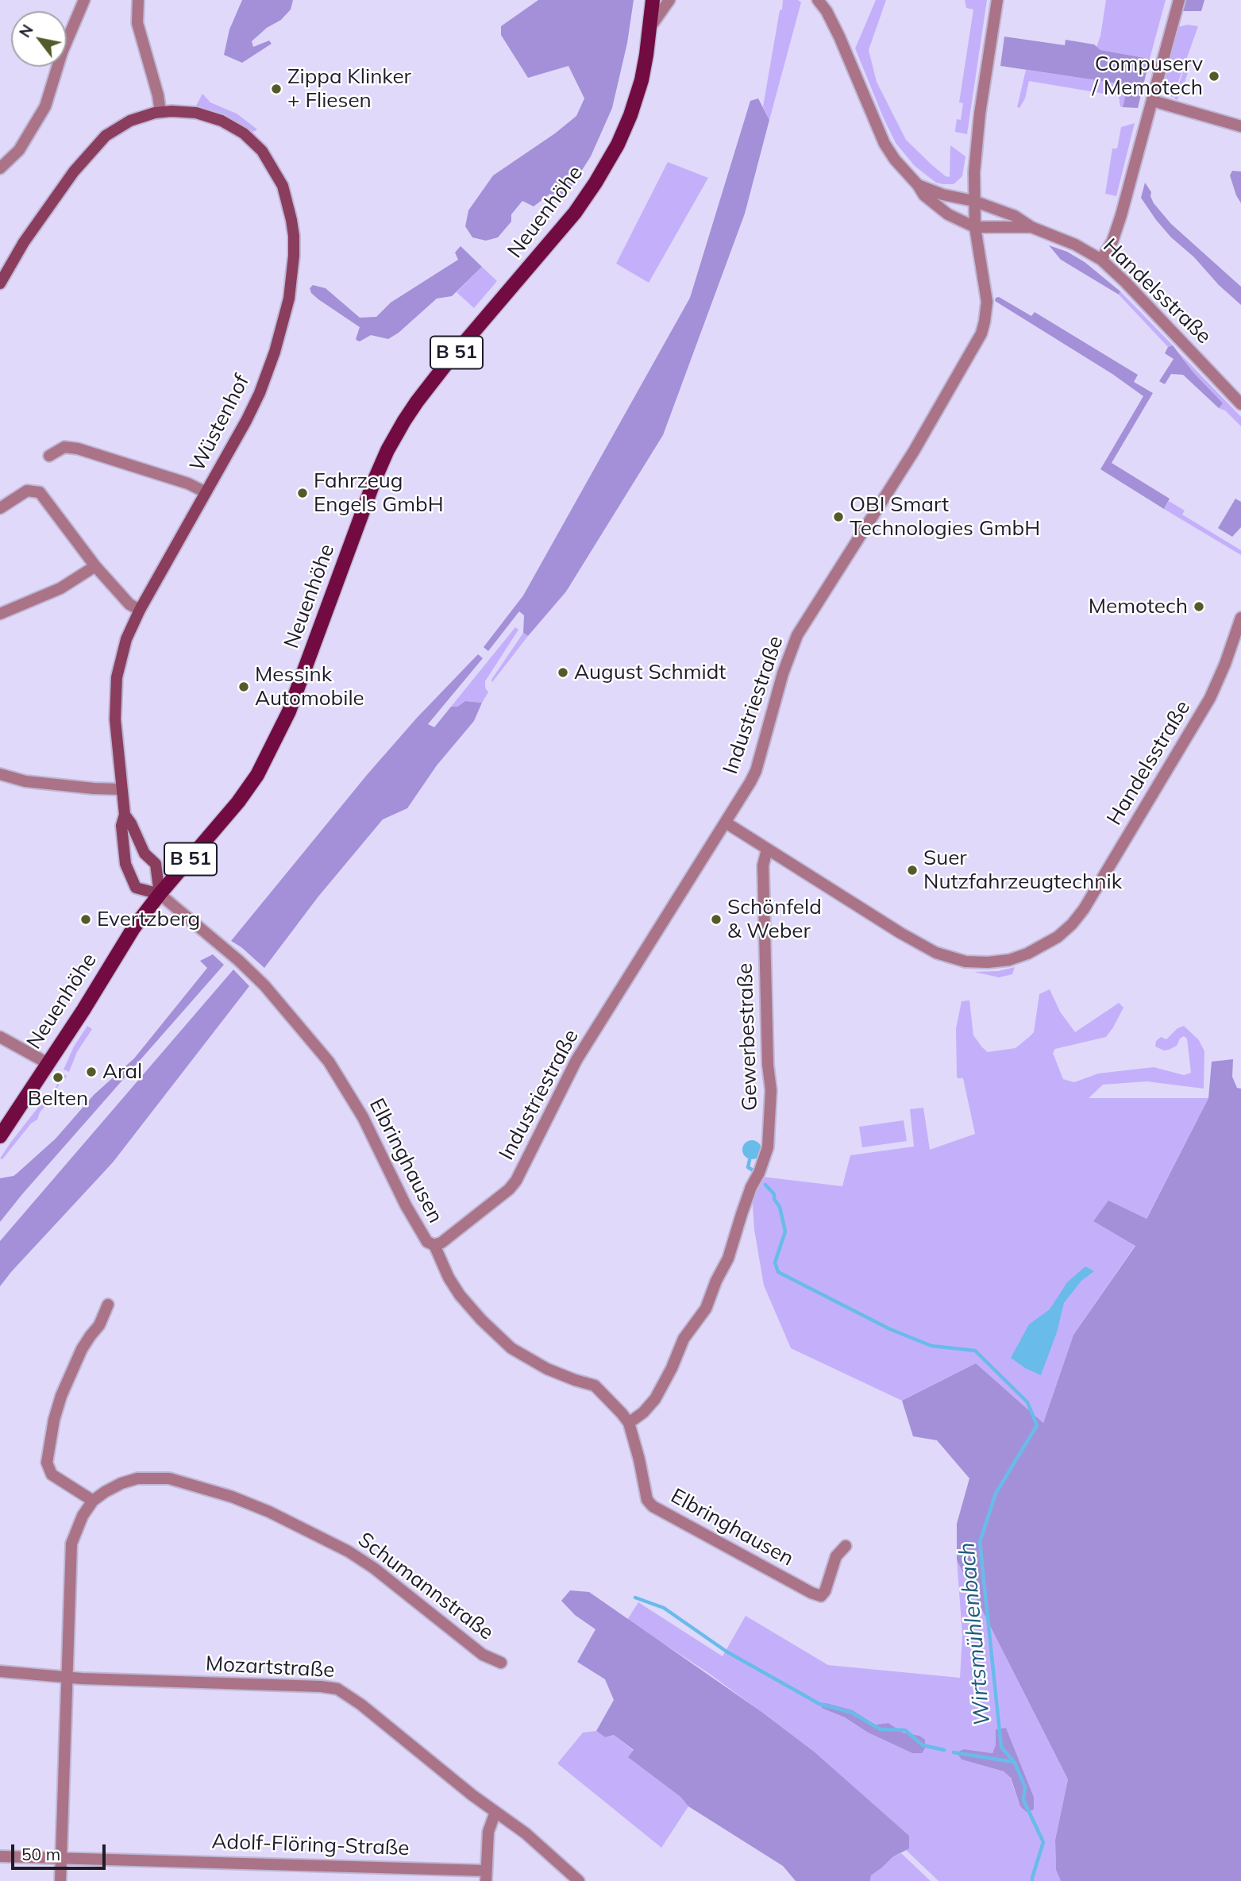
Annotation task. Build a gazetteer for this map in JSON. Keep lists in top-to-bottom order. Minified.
{"streets":{"main road":["Neuenhöhe","B 51","Wüstenhof"],"street":["Handelsstraße","Industriestraße","Gewerbestraße","Elbringhausen","Schumannstraße","Mozartstraße","Adolf-Flöring-Straße"]},"crossings":[["Neuenhöhe","Wüstenhof"],["Neuenhöhe","Elbringhausen"],["Handelsstraße","Industriestraße"],["Handelsstraße","Gewerbestraße"],["Wüstenhof","Elbringhausen"],["Industriestraße","Elbringhausen"],["Gewerbestraße","Elbringhausen"],["Schumannstraße","Mozartstraße"],["Schumannstraße","Adolf-Flöring-Straße"]],"water":["Wirtsmühlenbach"],"places":["Compuserv / Memotech","Zippa Klinker + Fliesen","Fahrzeug Engels GmbH","OBI Smart Technologies GmbH","Memotech","August Schmidt","Messink Automobile","Suer Nutzfahrzeugtechnik","Evertzberg","Schönfeld & Weber","Aral","Belten"],"scale_bar":"50 m","north":"top left"}
